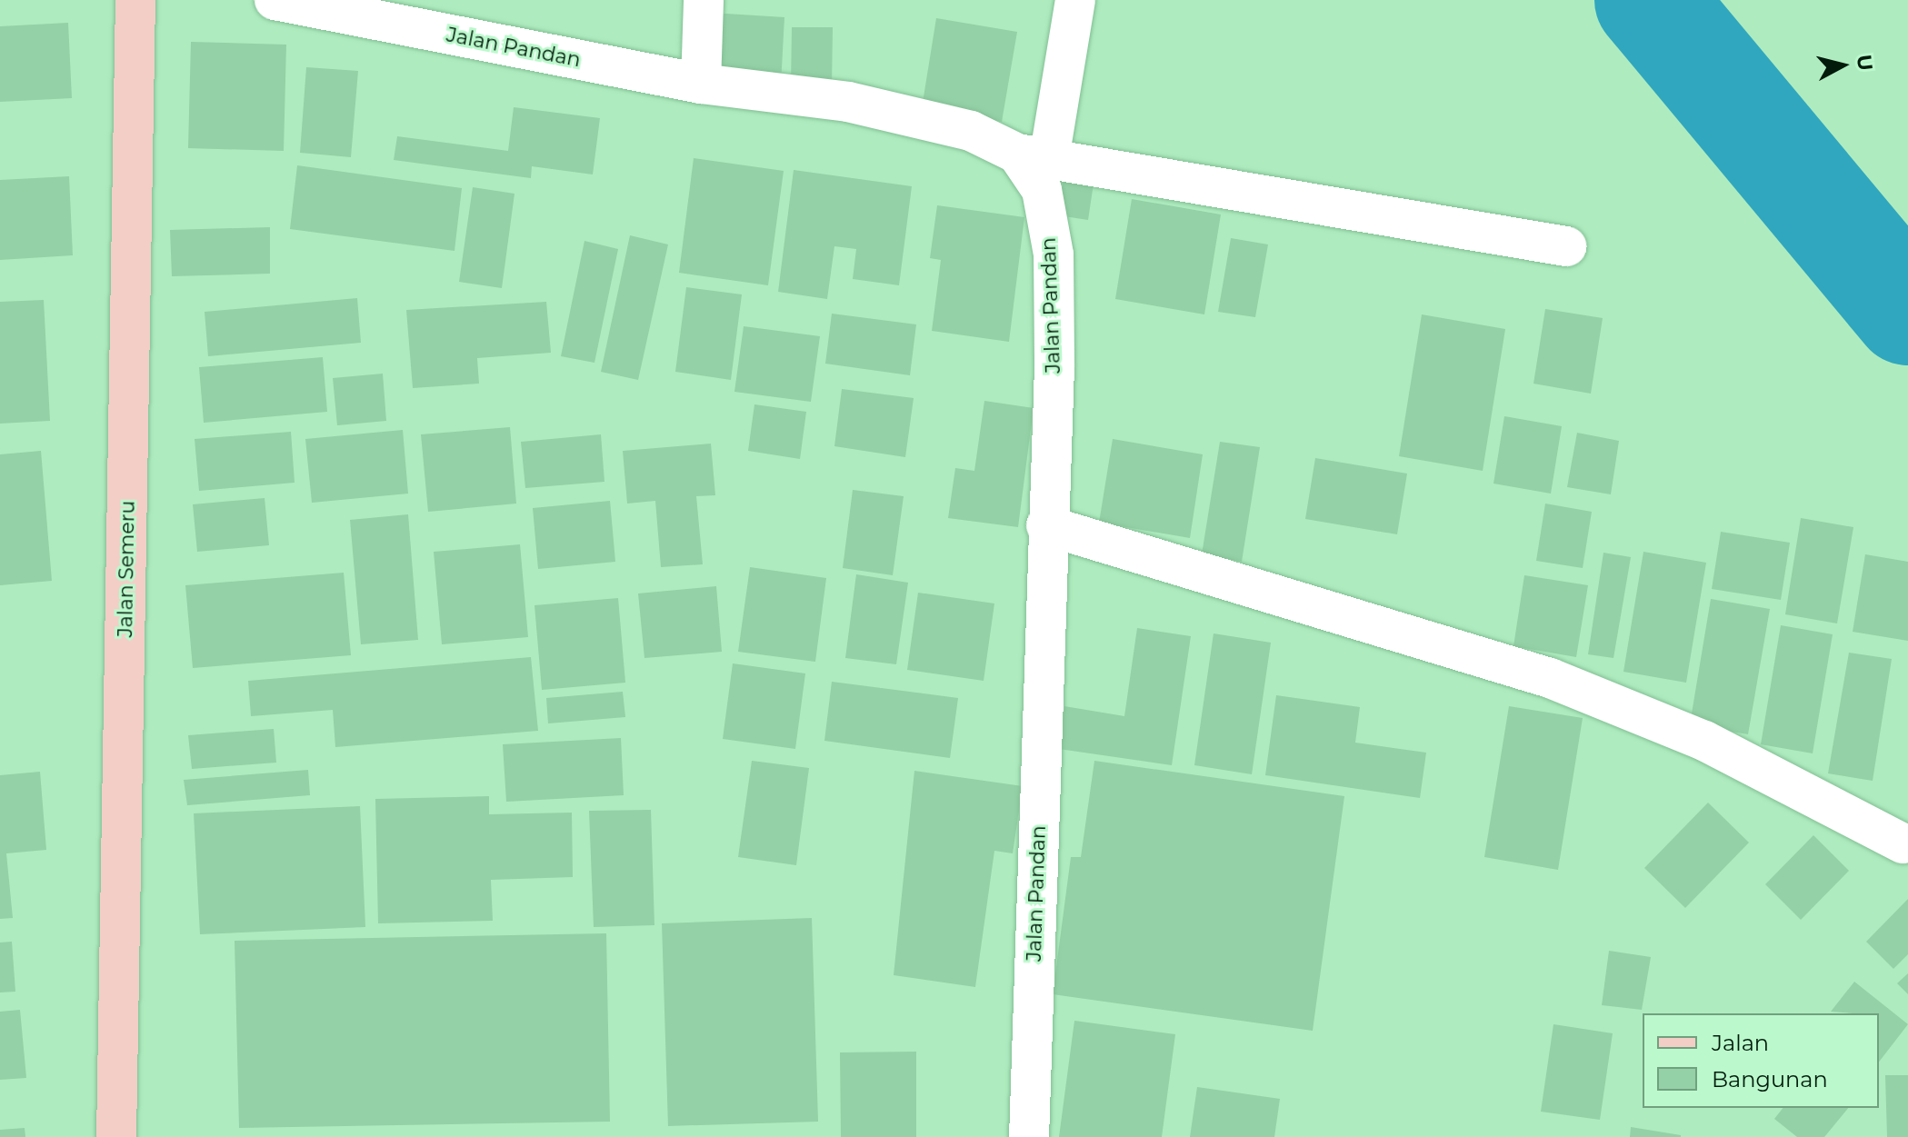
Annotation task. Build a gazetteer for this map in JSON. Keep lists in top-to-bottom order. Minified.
{"streets":{"main road":["Jalan Semeru"],"street":["Jalan Pandan"]},"legend":["Jalan","Bangunan"],"north":"right"}
